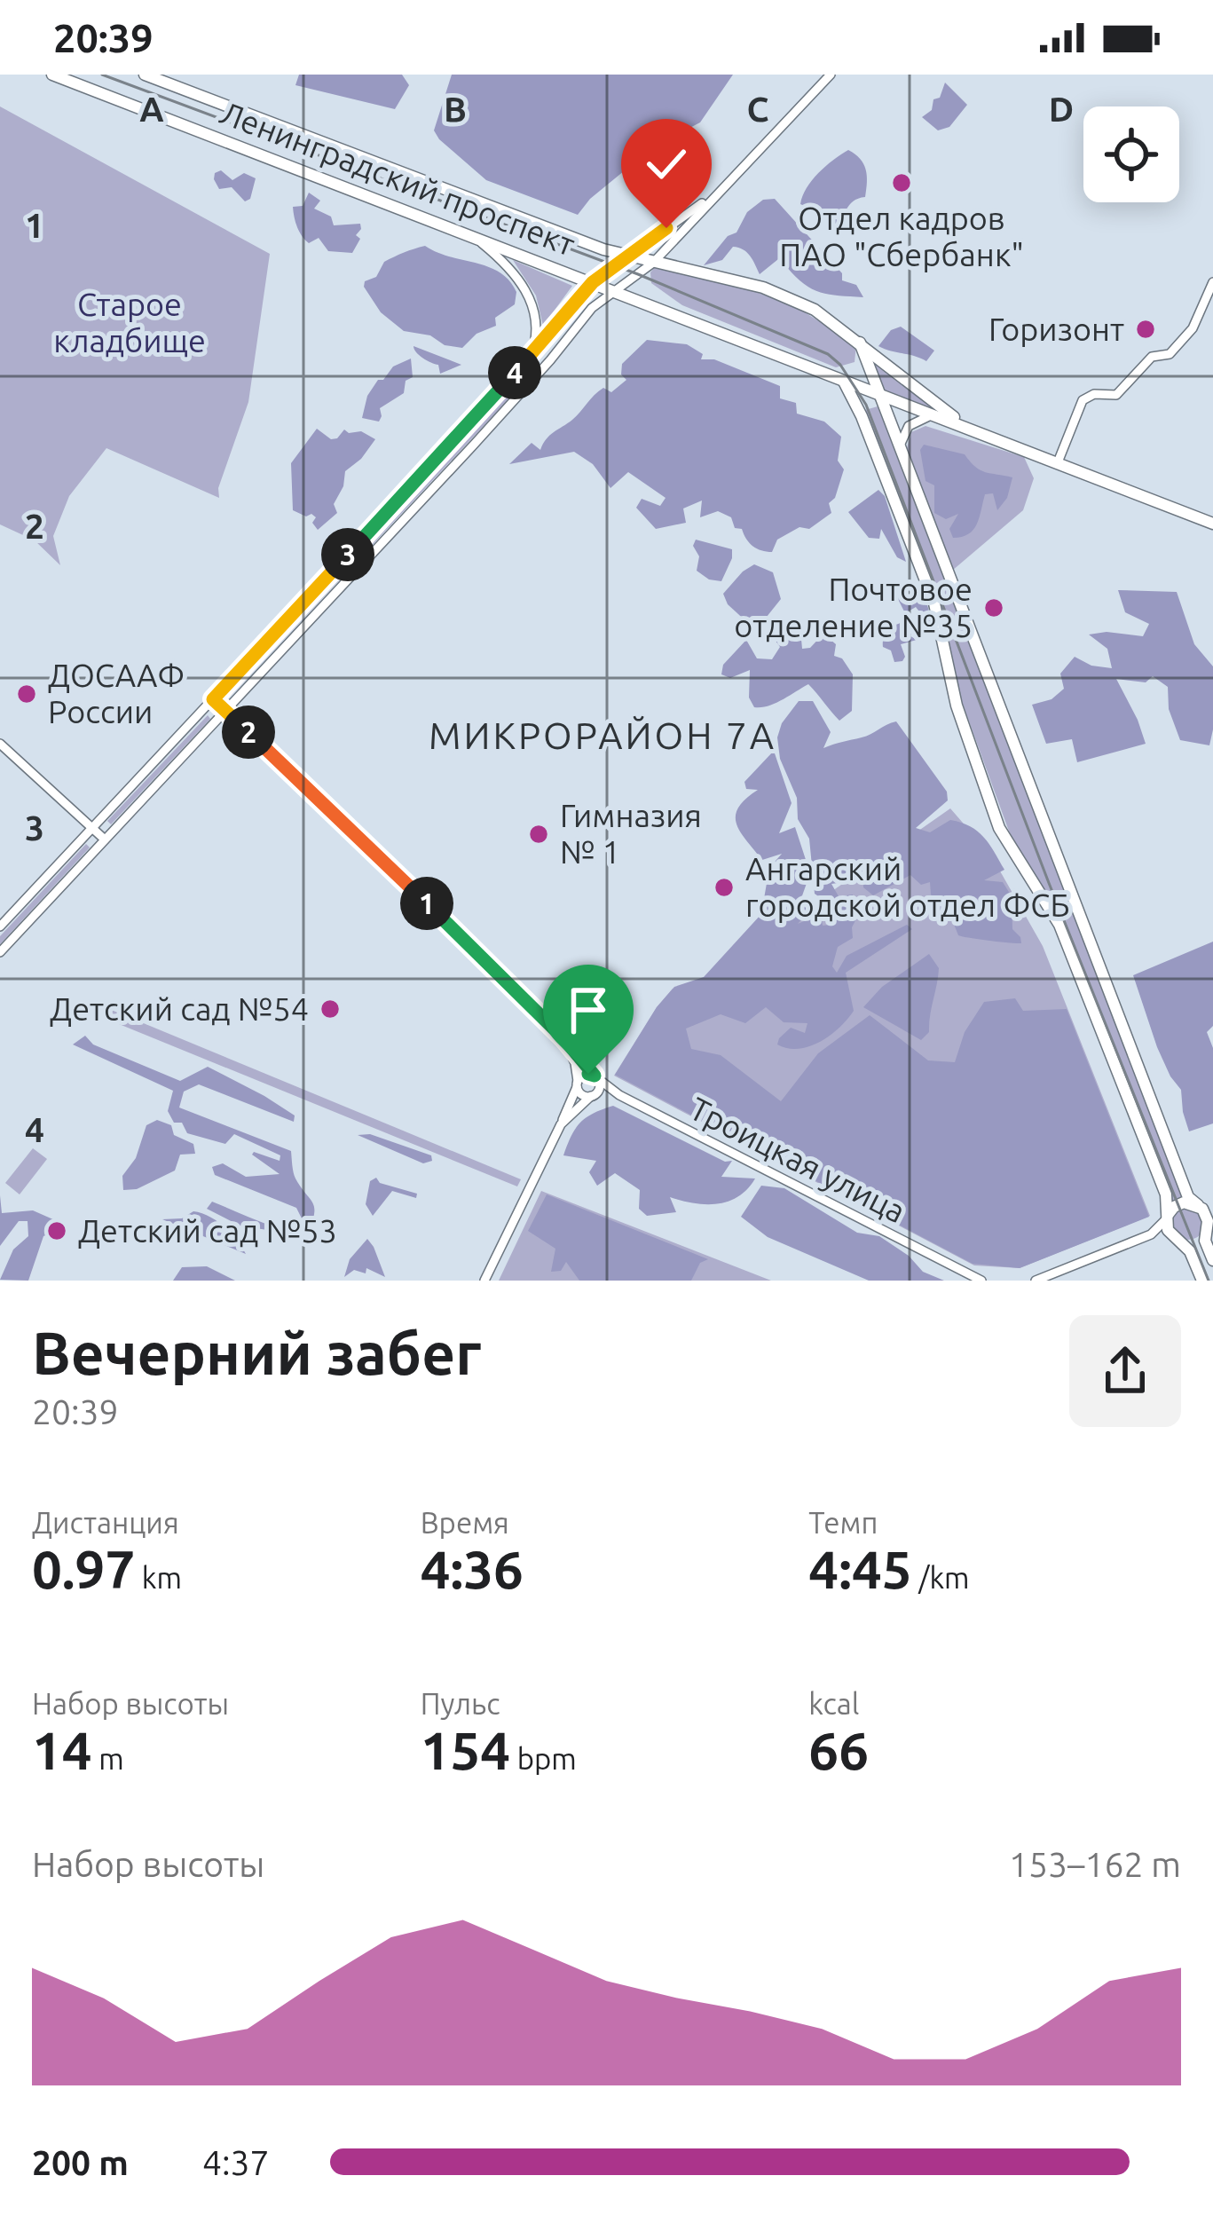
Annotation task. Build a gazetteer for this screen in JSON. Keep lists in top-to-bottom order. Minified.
{"streets":{"main road":["Ленинградский проспект"],"street":["Троицкая улица"]},"districts":["МИКРОРАЙОН 7А"],"parks":["Старое кладбище"],"places":["Отдел кадров ПАО \"Сбербанк\"","Горизонт","Почтовое отделение №35","ДОСААФ России","Гимназия № 1","Ангарский городской отдел ФСБ","Детский сад №54","Детский сад №53"],"page":{"status":"20:39","pins":["4","3","2","1"],"heading":["Вечерний забег","20:39"],"stats":[["Дистанция","0.97 km"],["Время","4:36"],["Темп","4:45 /km"],["Набор высоты","14 m"],["Пульс","154 bpm"],["kcal","66"]],"chart":["Набор высоты","153–162 m"],"list":[{"name":"200 m","note":"4:37"}]},"grid":{"columns":["A","B","C","D"],"rows":["1","2","3","4"]}}
